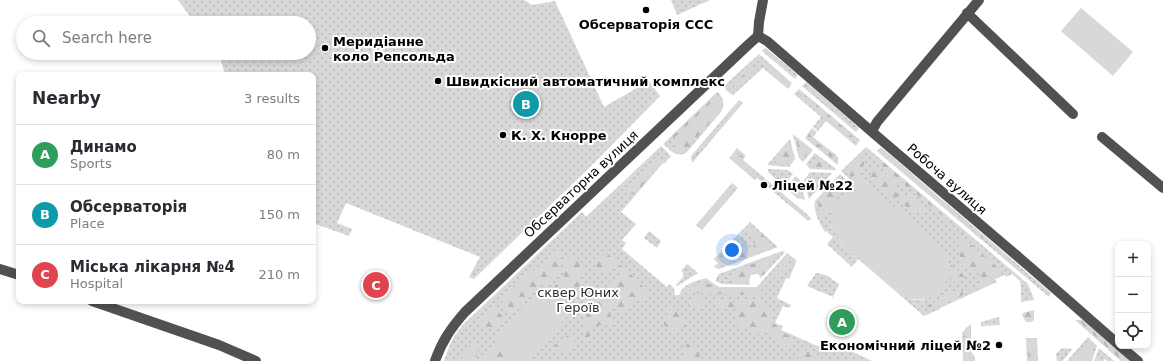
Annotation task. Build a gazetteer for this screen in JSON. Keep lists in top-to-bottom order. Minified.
{"streets":{"street":["Робоча вулиця","Обсерваторна вулиця"]},"crossings":[["Робоча вулиця","Обсерваторна вулиця"]],"parks":["сквер Юних Героїв"],"places":["Обсерваторія ССС","Меридіанне коло Репсольда","Швидкісний автоматичний комплекс","К. Х. Кнорре","Ліцей №22","Економічний ліцей №2"],"page":{"search":"Search here","heading":["Nearby","3 results"],"pins":["B","C","A"],"list":[{"mark":"A","name":"Динамо","note":"Sports","value":"80 m"},{"mark":"B","name":"Обсерваторія","note":"Place","value":"150 m"},{"mark":"C","name":"Міська лікарня №4","note":"Hospital","value":"210 m"}],"map_buttons":["+","−"]}}
